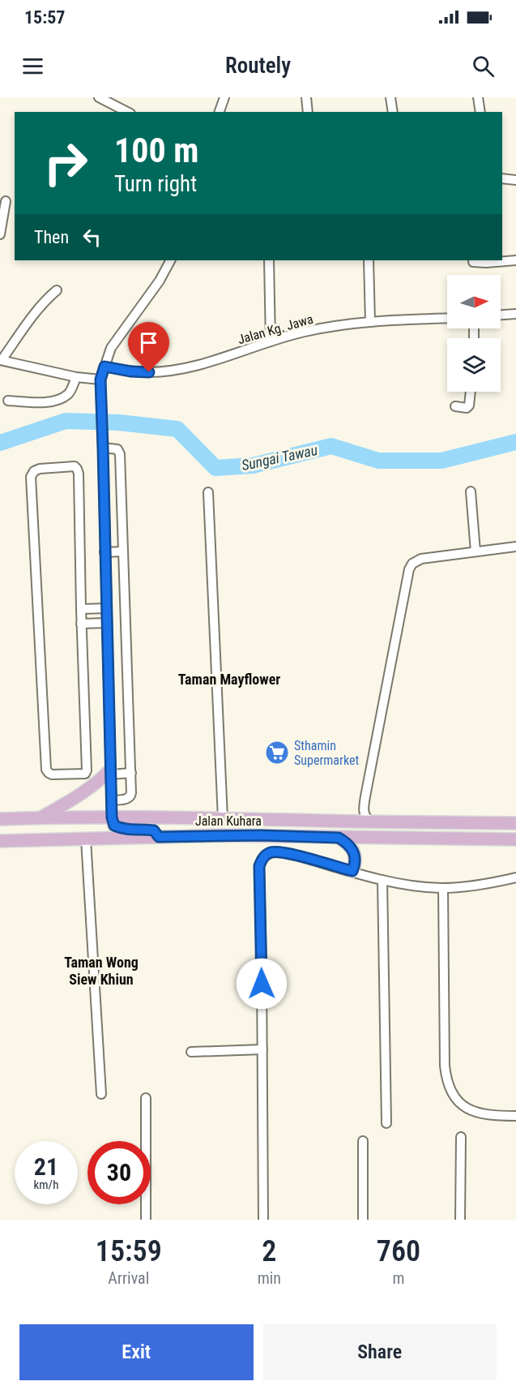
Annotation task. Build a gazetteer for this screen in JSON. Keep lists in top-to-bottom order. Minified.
{"streets":{"main road":["Jalan Kuhara"],"street":["Jalan Kg. Jawa"]},"districts":["Taman Mayflower","Taman Wong Siew Khiun"],"water":["Sungai Tawau"],"places":{"supermarket":["Sthamin Supermarket"]},"north":"right","page":{"status":"15:57","header":"Routely","turn":["100 m","Turn right"],"then":"Then","speed":"21 km/h","limit":"30","eta":["15:59","Arrival","2","min","760","m"],"buttons":["Exit","Share"]}}
